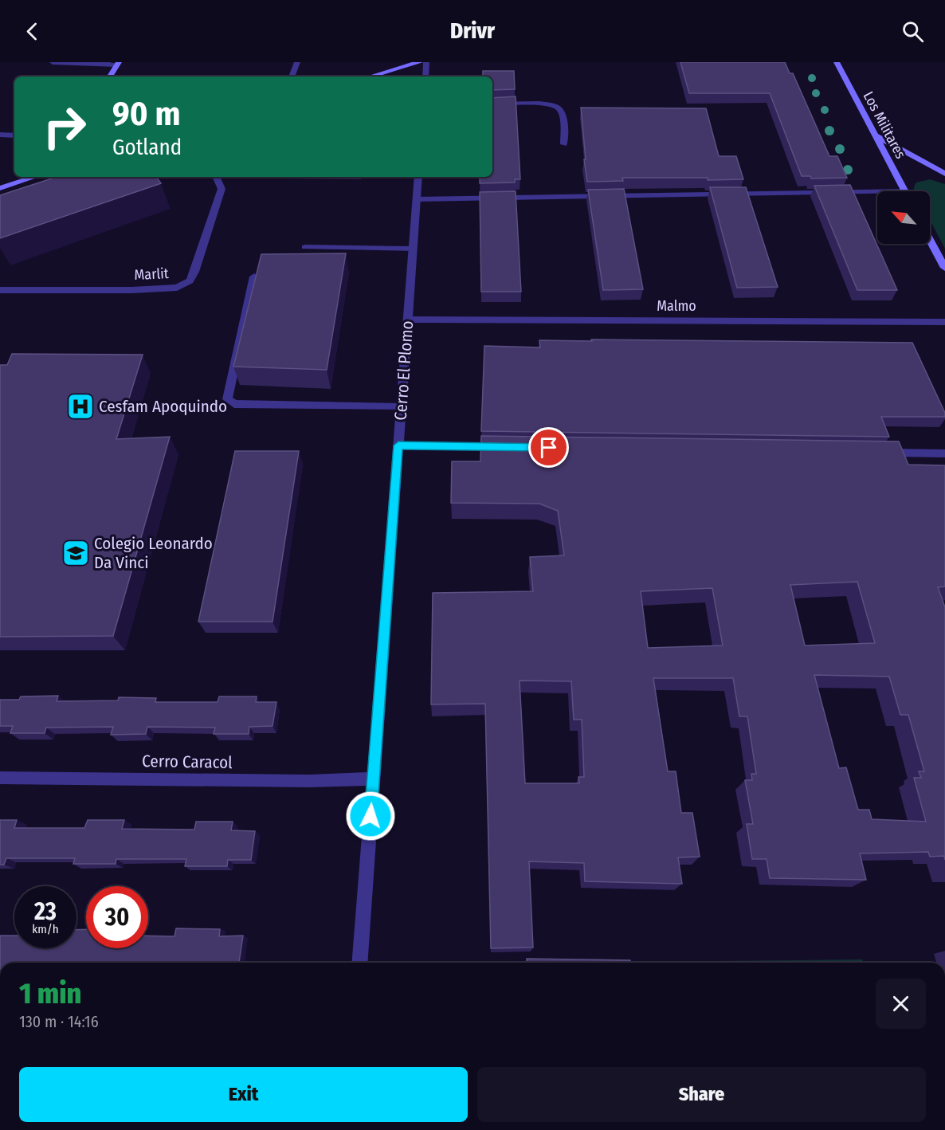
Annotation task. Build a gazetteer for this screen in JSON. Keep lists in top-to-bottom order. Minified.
{"streets":{"main road":["Los Militares"],"street":["Marlit","Malmo","Cerro El Plomo","Cerro Caracol"]},"crossings":[["Malmo","Cerro El Plomo"],["Cerro El Plomo","Cerro Caracol"]],"places":{"hospital":["Cesfam Apoquindo"],"school or university":["Colegio Leonardo Da Vinci"]},"north":"top left","page":{"header":"Drivr","turn":["90 m","Gotland"],"speed":"23 km/h","limit":"30","heading":["1 min","130 m · 14:16"],"buttons":["Exit","Share"]}}
